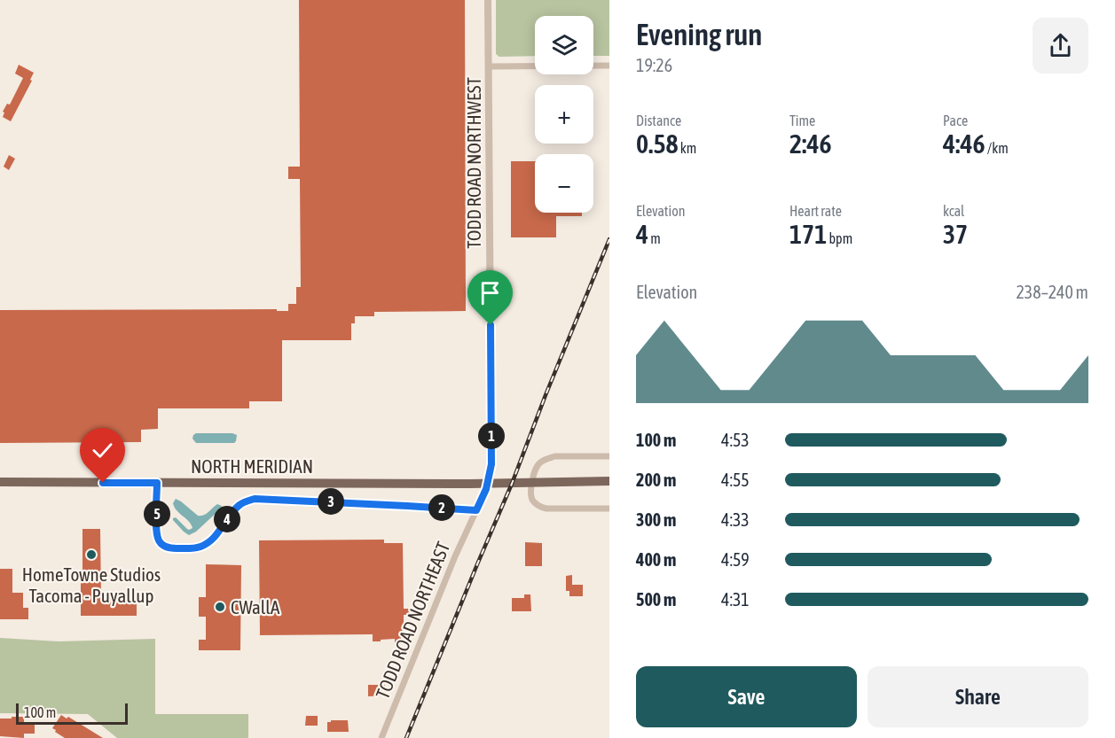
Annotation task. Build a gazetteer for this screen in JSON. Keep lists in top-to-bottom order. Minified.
{"streets":{"main road":["NORTH MERIDIAN"],"street":["TODD ROAD NORTHWEST","TODD ROAD NORTHEAST"]},"crossings":[["TODD ROAD NORTHWEST","TODD ROAD NORTHEAST"]],"places":["HomeTowne Studios Tacoma - Puyallup","CWallA"],"scale_bar":"100 m","page":{"heading":["Evening run","19:26"],"map_buttons":["+","−"],"stats":[["Distance","0.58 km"],["Time","2:46"],["Pace","4:46 /km"],["Elevation","4 m"],["Heart rate","171 bpm"],["kcal","37"]],"chart":["Elevation","238–240 m"],"list":[{"name":"100 m","note":"4:53"},{"name":"200 m","note":"4:55"},{"name":"300 m","note":"4:33"},{"name":"400 m","note":"4:59"},{"name":"500 m","note":"4:31"}],"pins":["1","3","2","5","4"],"buttons":["Save","Share"],"scale":"100 m"}}
